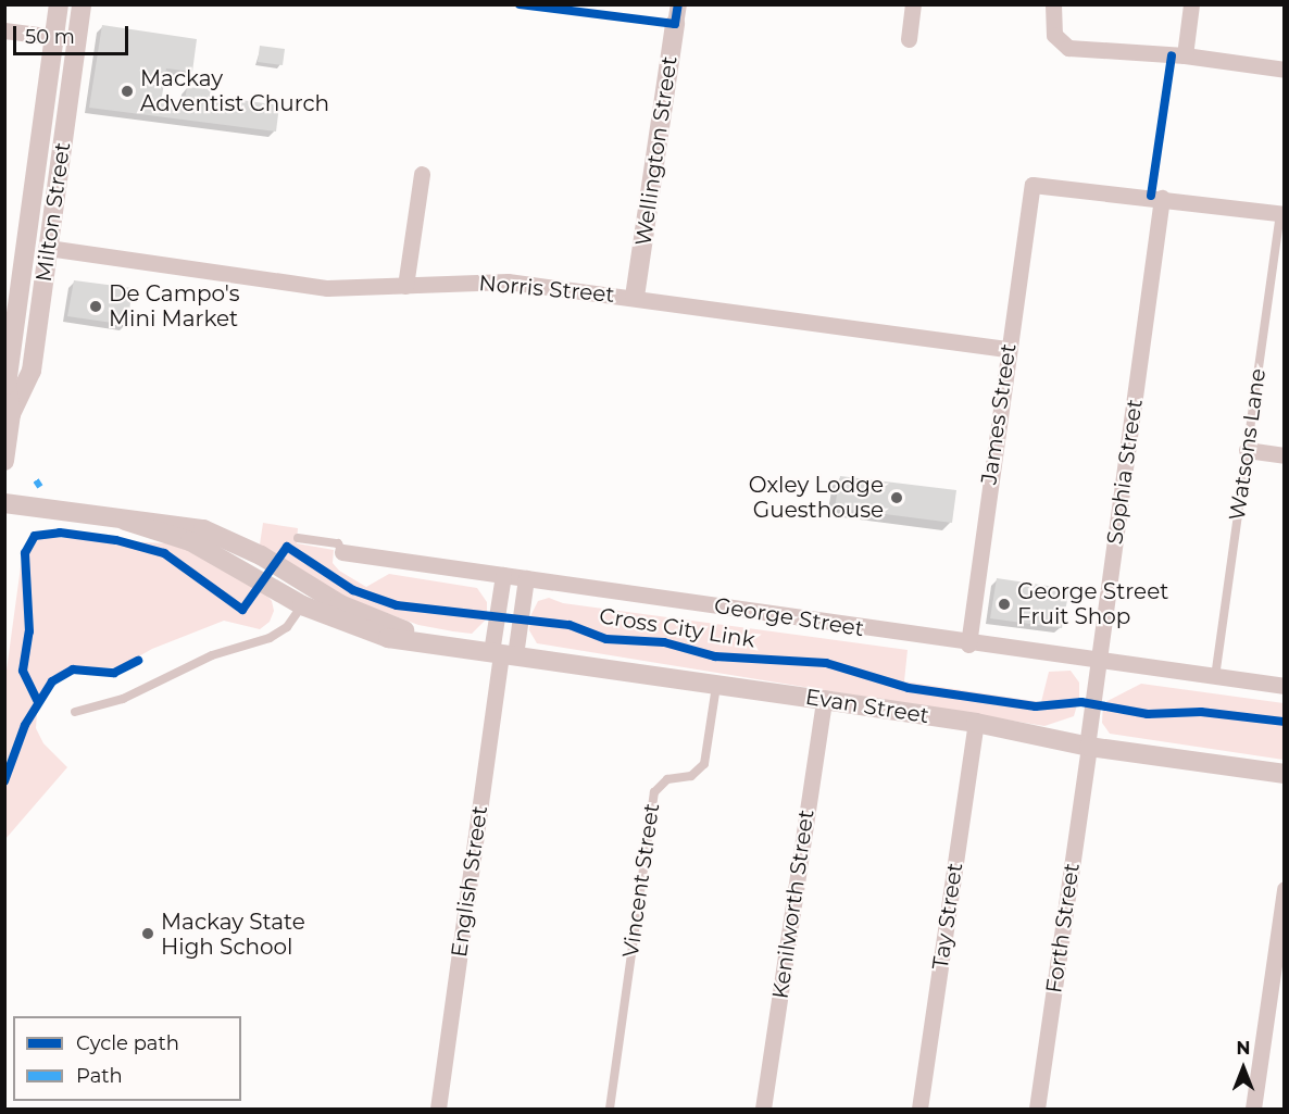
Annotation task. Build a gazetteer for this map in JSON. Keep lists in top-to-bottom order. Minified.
{"streets":{"street":["Wellington Street","Milton Street","Norris Street","James Street","Sophia Street","George Street","Evan Street","English Street","Kenilworth Street","Tay Street","Forth Street"],"lane":["Watsons Lane","Vincent Street"],"cycle path":["Cross City Link"]},"crossings":[["Wellington Street","Norris Street"],["Milton Street","Norris Street"],["Norris Street","James Street"],["James Street","Sophia Street"],["James Street","George Street"],["Watsons Lane","George Street"],["Sophia Street","George Street"],["Sophia Street","Evan Street"],["Sophia Street","Forth Street"],["Evan Street","Vincent Street"],["Evan Street","English Street"],["Evan Street","Kenilworth Street"],["Evan Street","Tay Street"],["Evan Street","Forth Street"]],"places":["Mackay Adventist Church","De Campo's Mini Market","Oxley Lodge Guesthouse","George Street Fruit Shop","Mackay State High School"],"legend":["Cycle path","Path"],"scale_bar":"50 m","north":"top"}
